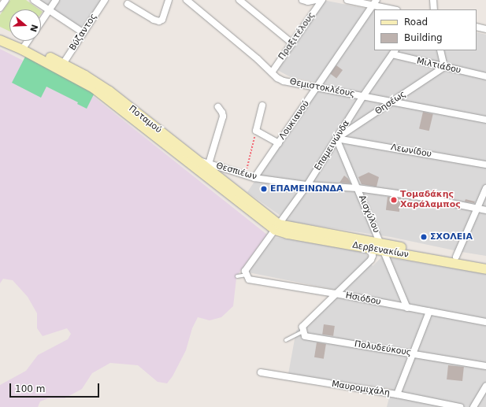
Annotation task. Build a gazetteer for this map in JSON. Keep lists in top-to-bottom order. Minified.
{"streets":{"street":["Βύζαντος","Πραξιτέλους","Μιλτιάδου","Θεμιστοκλέους","Θησέως","Ποταμού","Λουκιανού","Επαμεινώνδα","Λεωνίδου","Θεσπιέων","Αισχύλου","Δερβενακίων","Ησιόδου","Πολυδεύκους","Μαυρομιχάλη"]},"crossings":[["Βύζαντος","Ποταμού"],["Πραξιτέλους","Θεμιστοκλέους"],["Μιλτιάδου","Θησέως"],["Μιλτιάδου","Επαμεινώνδα"],["Θεμιστοκλέους","Θησέως"],["Θεμιστοκλέους","Λουκιανού"],["Θεμιστοκλέους","Επαμεινώνδα"],["Θησέως","Επαμεινώνδα"],["Θησέως","Λεωνίδου"],["Θησέως","Αισχύλου"],["Ποταμού","Επαμεινώνδα"],["Ποταμού","Θεσπιέων"],["Ποταμού","Δερβενακίων"],["Λουκιανού","Θεσπιέων"],["Επαμεινώνδα","Λεωνίδου"],["Επαμεινώνδα","Θεσπιέων"],["Επαμεινώνδα","Αισχύλου"],["Επαμεινώνδα","Δερβενακίων"],["Επαμεινώνδα","Ησιόδου"],["Λεωνίδου","Αισχύλου"],["Θεσπιέων","Αισχύλου"],["Αισχύλου","Δερβενακίων"],["Αισχύλου","Ησιόδου"]],"places":["ΕΠΑΜΕΙΝΩΝΔΑ","Τομαδάκης Χαράλαμπος","ΣΧΟΛΕΙΑ"],"legend":["Road","Building"],"scale_bar":"100 m","north":"right"}
